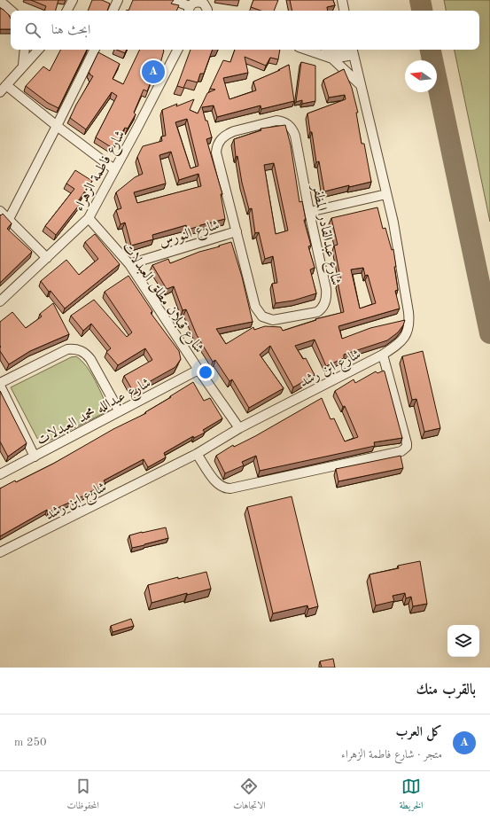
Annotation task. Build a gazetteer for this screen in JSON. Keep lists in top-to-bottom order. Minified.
{"streets":{"street":["شارع فاطمة الزهراء","شارع النورس","شارع عبدالقادر المظفر","شارع قبلان مطلق العبدلات","شارع ابن رشد","شارع عبدالله محمد العبدلات"]},"crossings":[["شارع فاطمة الزهراء","شارع قبلان مطلق العبدلات"],["شارع النورس","شارع عبدالقادر المظفر"],["شارع النورس","شارع قبلان مطلق العبدلات"],["شارع قبلان مطلق العبدلات","شارع ابن رشد"],["شارع قبلان مطلق العبدلات","شارع عبدالله محمد العبدلات"]],"north":"left","page":{"search":"ابحث هنا","pins":"A","heading":"بالقرب منك","list":[{"mark":"A","name":"كل العرب","note":"متجر · شارع فاطمة الزهراء","value":"250 m"}],"nav":["الخريطة","الاتجاهات","المحفوظات"]}}
